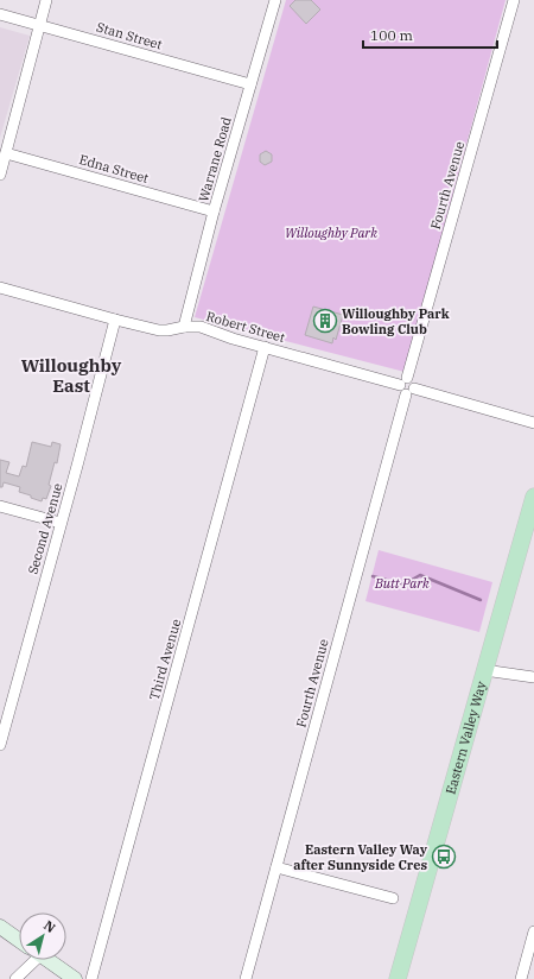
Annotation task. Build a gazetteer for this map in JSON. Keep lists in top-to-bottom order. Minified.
{"streets":{"main road":["Eastern Valley Way"],"street":["Stan Street","Warrane Road","Edna Street","Fourth Avenue","Robert Street","Second Avenue","Third Avenue"]},"crossings":[["Stan Street","Warrane Road"],["Warrane Road","Edna Street"],["Warrane Road","Robert Street"],["Fourth Avenue","Robert Street"],["Robert Street","Second Avenue"],["Robert Street","Third Avenue"]],"districts":["Willoughby East"],"parks":["Willoughby Park","Butt Park"],"places":{"building":["Willoughby Park Bowling Club"],"bus stop":["Eastern Valley Way after Sunnyside Cres"]},"scale_bar":"100 m","north":"top right"}
